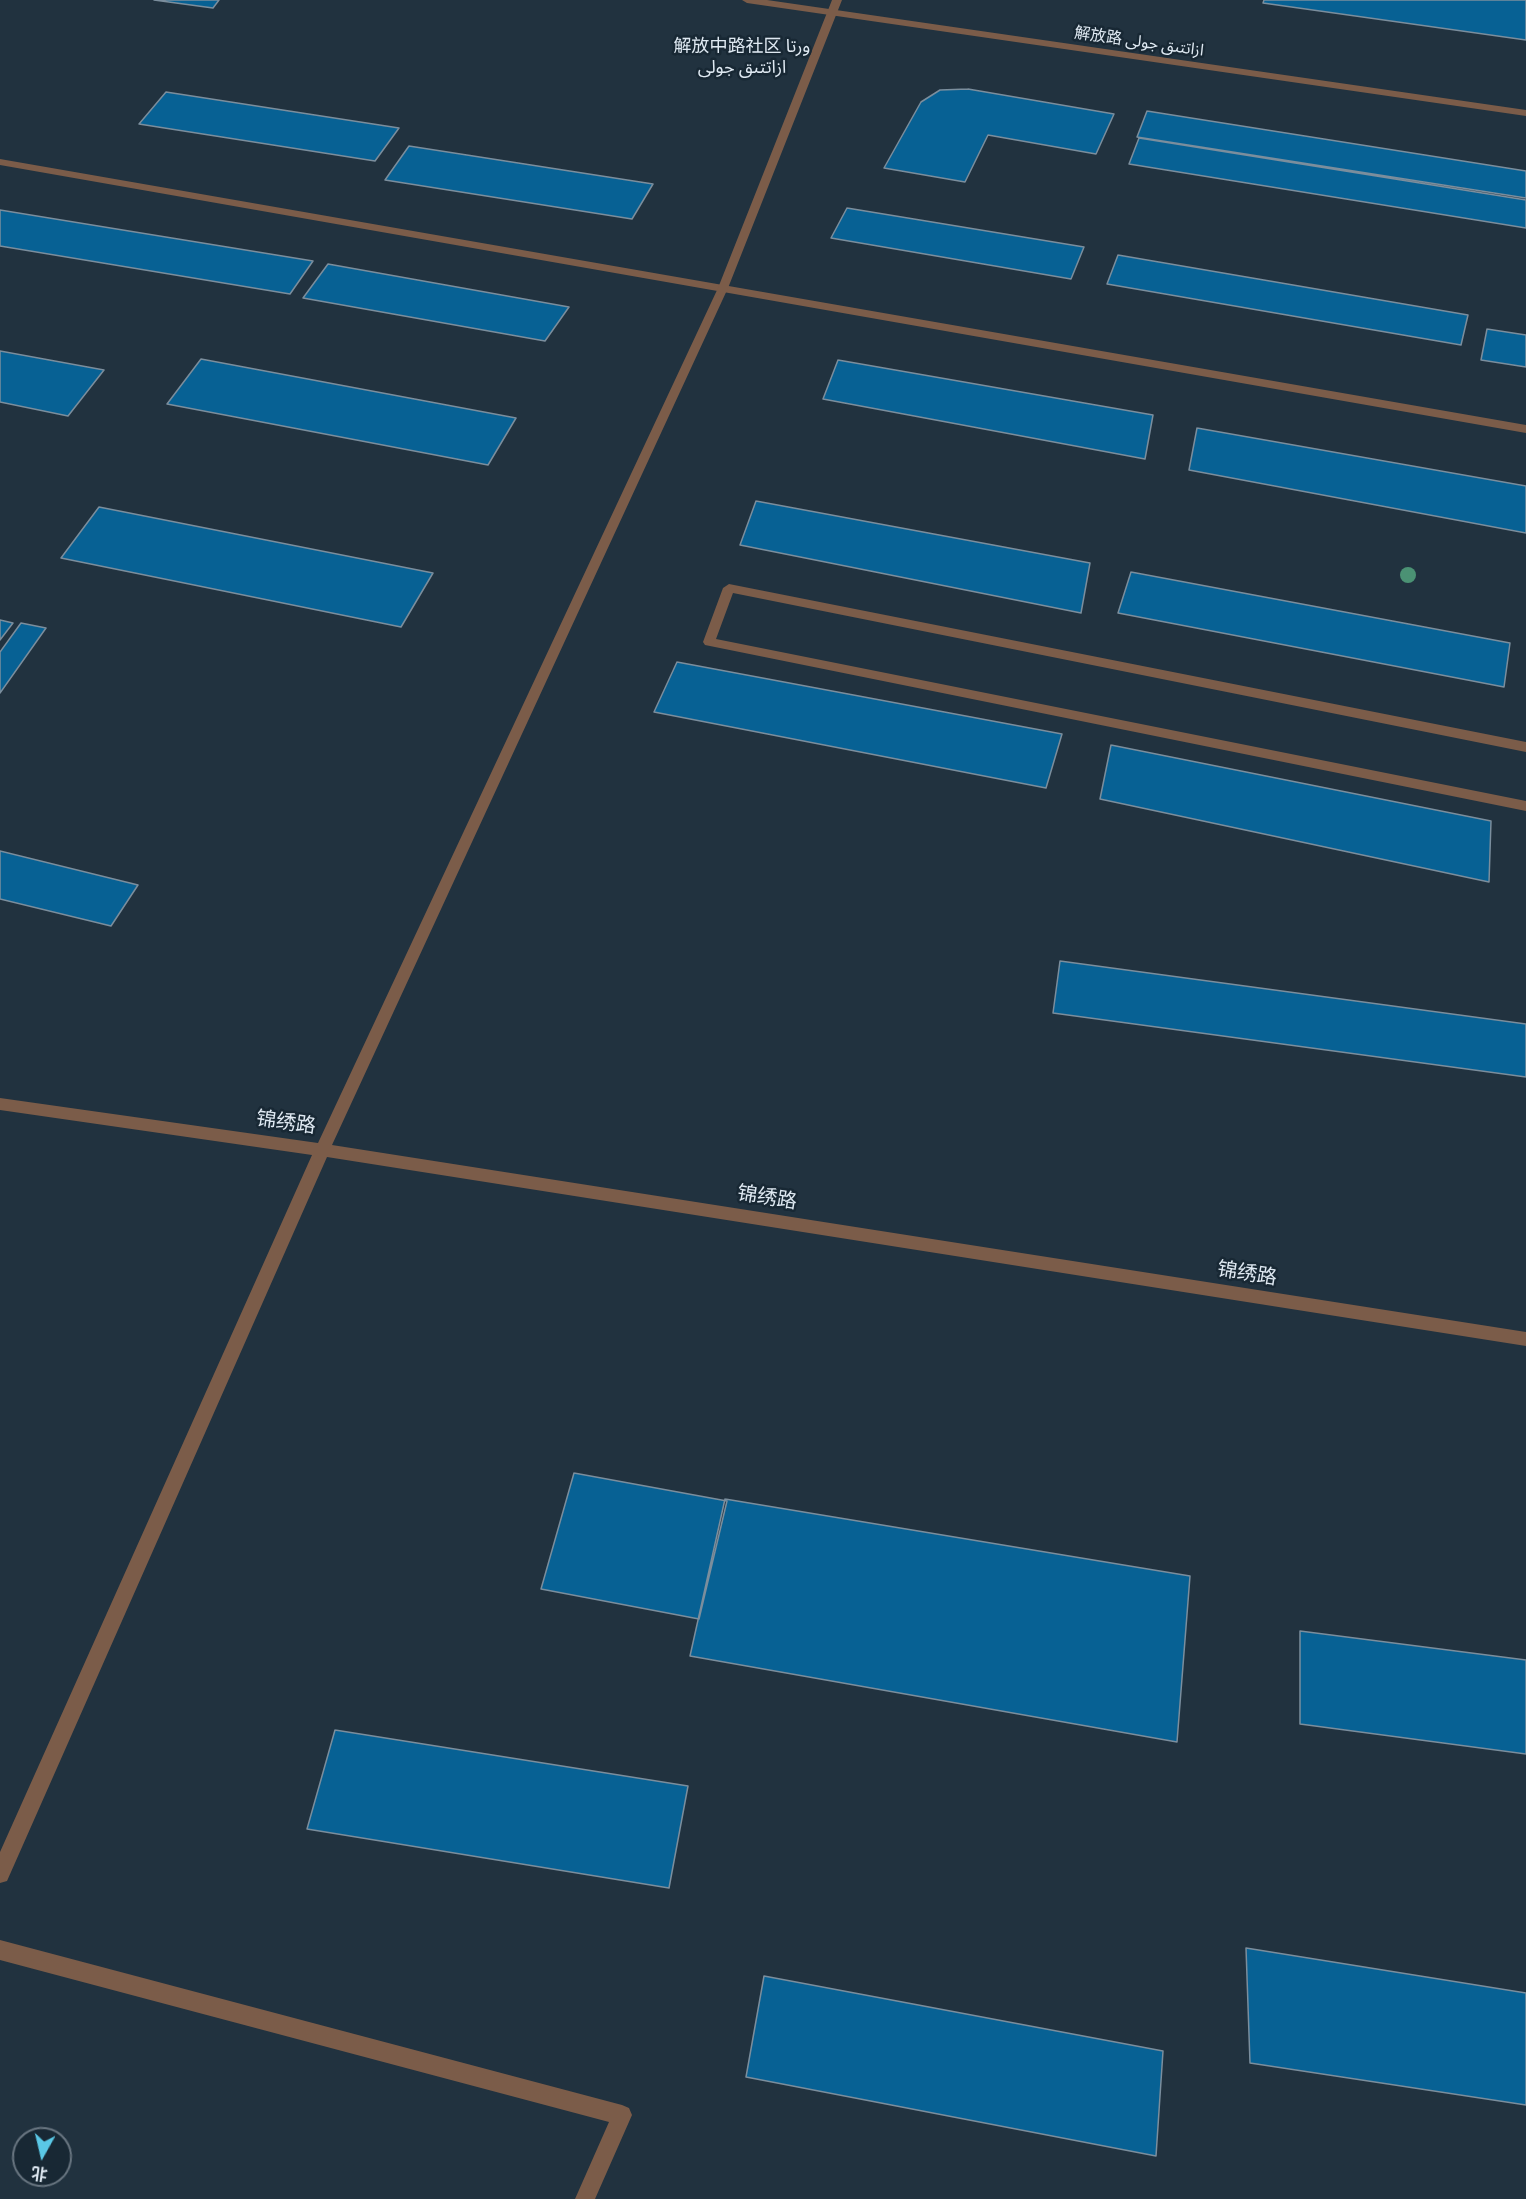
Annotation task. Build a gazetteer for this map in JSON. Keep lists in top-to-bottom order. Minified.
{"streets":{"street":["解放路 ازاتتىق جولى","锦绣路"]},"districts":["解放中路社区 ورتا ازاتتىق جولى"],"north":"bottom"}
